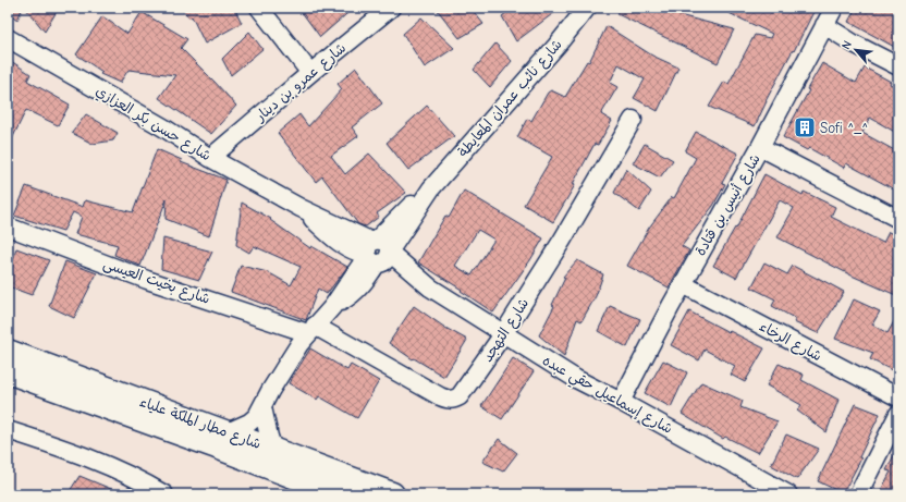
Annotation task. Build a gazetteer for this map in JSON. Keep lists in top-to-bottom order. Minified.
{"streets":{"highway":["شارع مطار الملكة علياء"],"street":["شارع عمرو بن دينار","شارع نائب عمران المعايطة","شارع حسن بكر العزازي","شارع أنيس بن قتادة","شارع بخيت العيسى","شارع التهجد","شارع الرخاء","شارع إسماعيل حقي عبده"]},"crossings":[["شارع عمرو بن دينار","شارع حسن بكر العزازي"],["شارع نائب عمران المعايطة","شارع حسن بكر العزازي"],["شارع نائب عمران المعايطة","شارع بخيت العيسى"],["شارع نائب عمران المعايطة","شارع التهجد"],["شارع نائب عمران المعايطة","شارع إسماعيل حقي عبده"],["شارع نائب عمران المعايطة","شارع مطار الملكة علياء"],["شارع حسن بكر العزازي","شارع إسماعيل حقي عبده"],["شارع أنيس بن قتادة","شارع الرخاء"],["شارع أنيس بن قتادة","شارع إسماعيل حقي عبده"],["شارع بخيت العيسى","شارع التهجد"],["شارع التهجد","شارع إسماعيل حقي عبده"]],"places":{"building":["Sofi ^_^"]},"north":"top left"}
